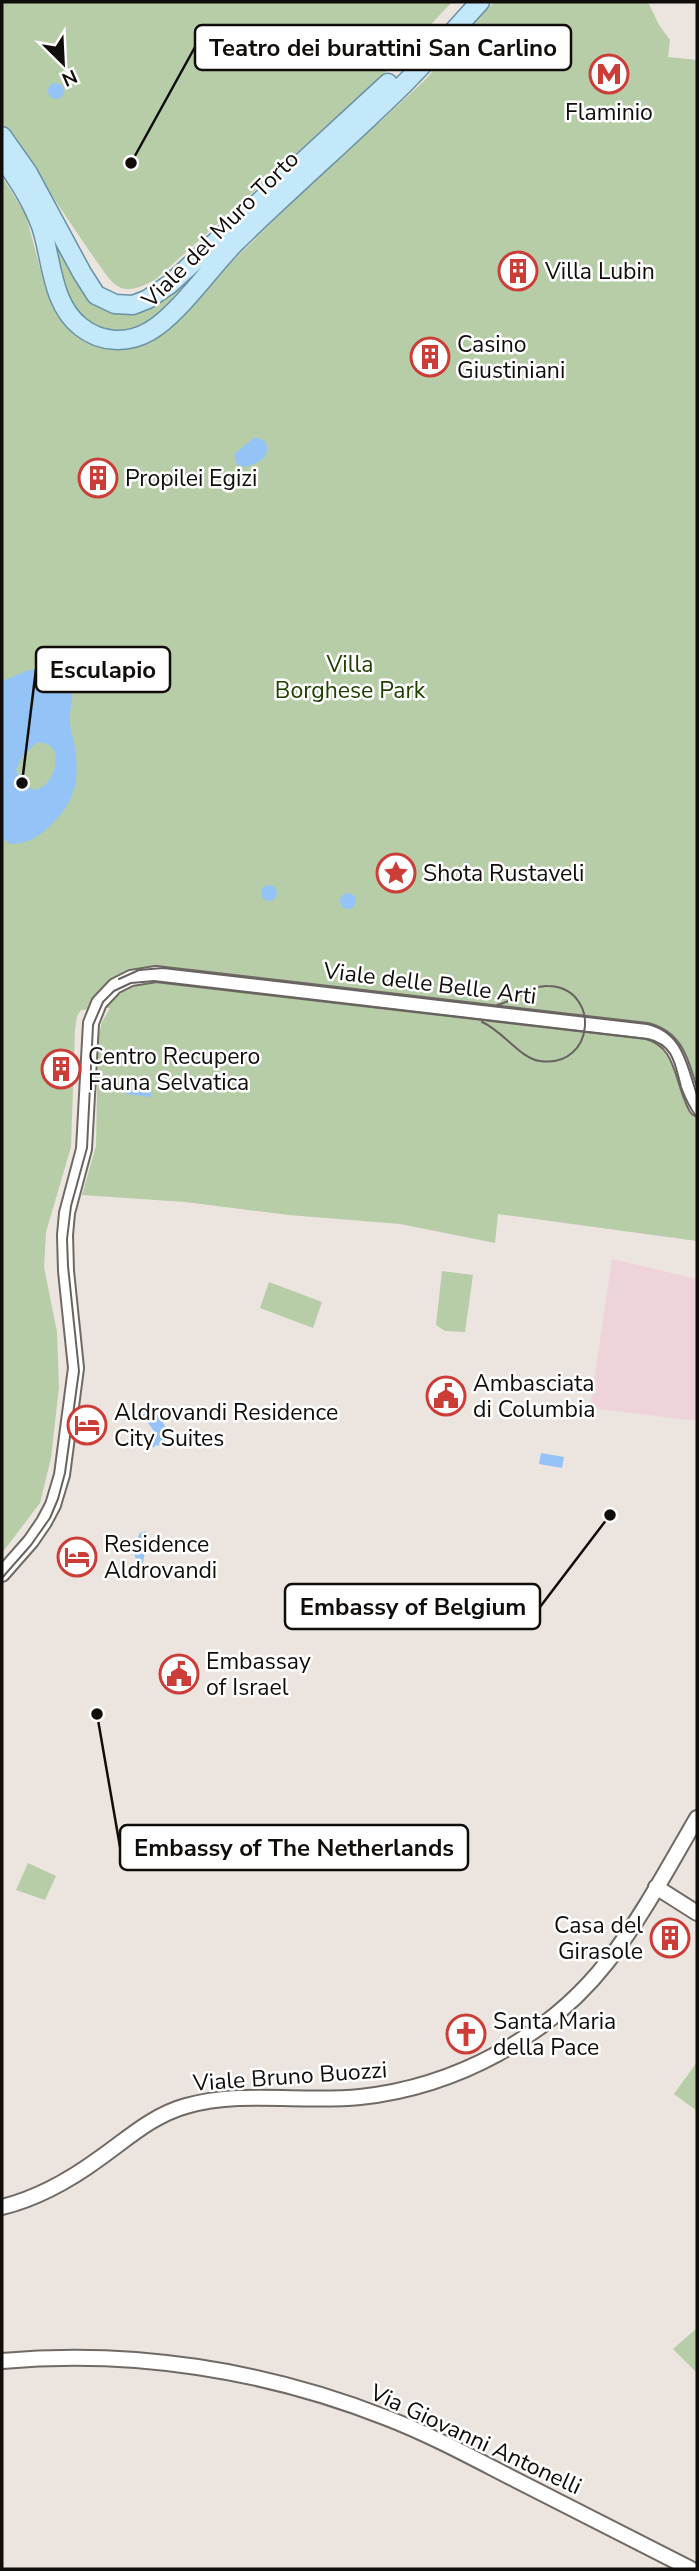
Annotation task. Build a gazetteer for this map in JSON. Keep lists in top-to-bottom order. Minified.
{"streets":{"main road":["Viale del Muro Torto"],"street":["Viale delle Belle Arti","Viale Bruno Buozzi","Via Giovanni Antonelli"]},"parks":["Villa Borghese Park"],"places":{"metro station":["Flaminio"],"other":["Teatro dei burattini San Carlino","Esculapio","Embassy of Belgium","Embassy of The Netherlands"],"building":["Villa Lubin","Casino Giustiniani","Propilei Egizi","Centro Recupero Fauna Selvatica","Casa del Girasole"],"place":["Shota Rustaveli"],"public building":["Ambasciata di Columbia","Embassay of Israel"],"hotel":["Aldrovandi Residence City Suites","Residence Aldrovandi"],"church":["Santa Maria della Pace"]},"north":"bottom right"}
